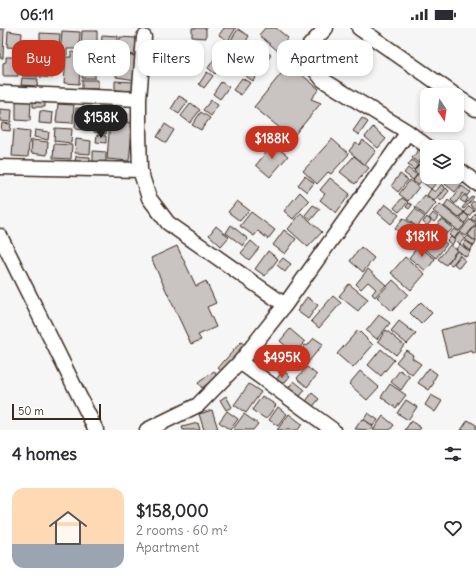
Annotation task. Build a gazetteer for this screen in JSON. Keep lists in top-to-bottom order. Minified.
{"scale_bar":"50 m","north":"bottom","page":{"status":"06:11","chip":["Buy","Rent","Filters","New","Apartment"],"price":["$158K","$188K","$181K","$495K"],"scale":"50 m","heading":"4 homes","list":[{"name":"$158,000","note":"2 rooms · 60 m² · Apartment"}]}}
